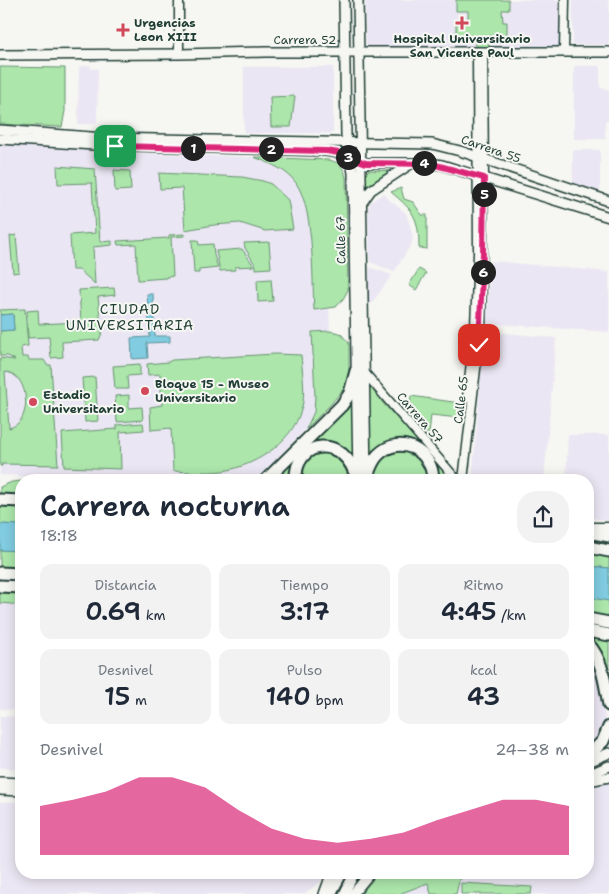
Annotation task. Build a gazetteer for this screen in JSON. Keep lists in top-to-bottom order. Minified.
{"streets":{"main road":["Carrera 52","Carrera 55","Calle 67"],"street":["Calle 65","Carrera 57"]},"crossings":[["Carrera 52","Calle 67"],["Carrera 52","Calle 65"],["Carrera 55","Calle 67"],["Carrera 55","Calle 65"],["Calle 67","Carrera 57"]],"districts":["CIUDAD UNIVERSITARIA"],"places":{"health":["Hospital Universitario San Vicente Paul","Urgencias Leon XIII"],"other":["Bloque 15 - Museo Universitario","Estadio Universitario"]},"page":{"pins":["1","2","3","4","5","6"],"heading":["Carrera nocturna","18:18"],"stats":[["Distancia","0.69 km"],["Tiempo","3:17"],["Ritmo","4:45 /km"],["Desnivel","15 m"],["Pulso","140 bpm"],["kcal","43"]],"chart":["Desnivel","24–38 m"]}}
